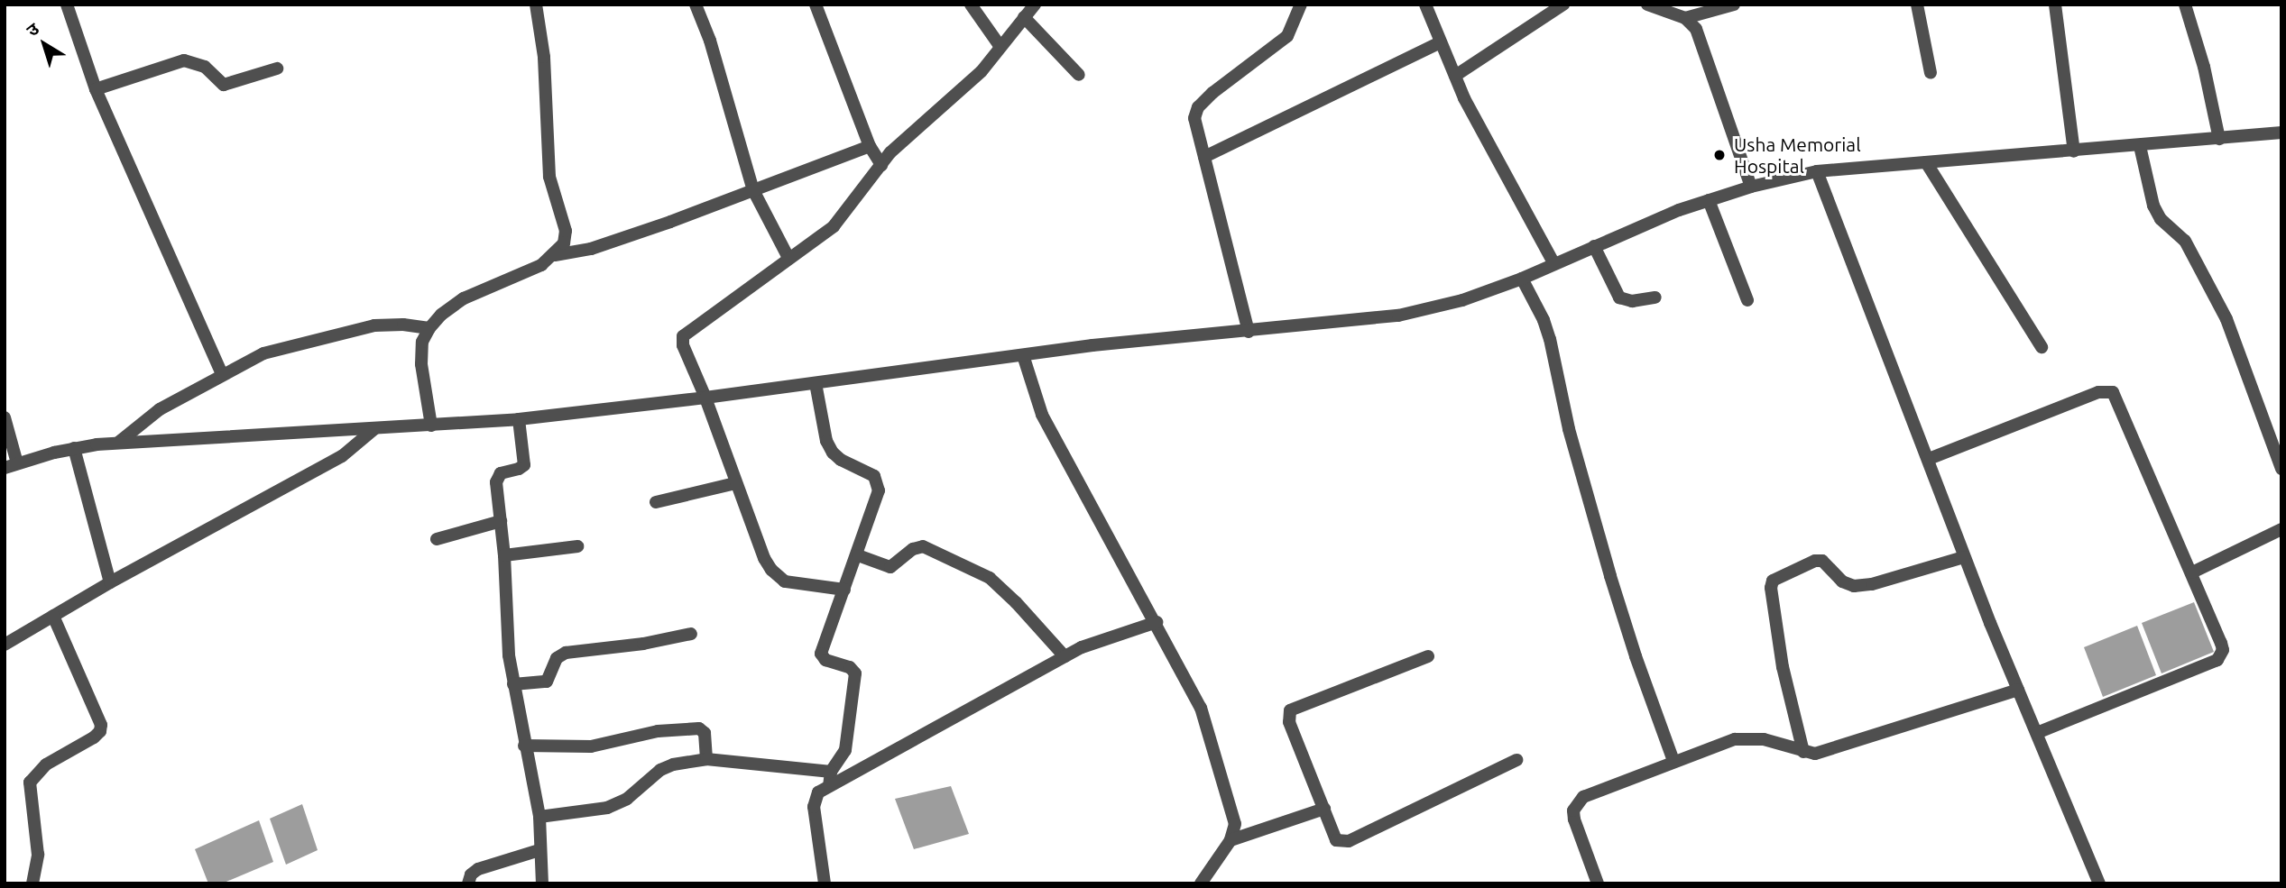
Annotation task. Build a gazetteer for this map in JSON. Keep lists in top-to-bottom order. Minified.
{"places":["Usha Memorial Hospital"],"north":"top left"}
